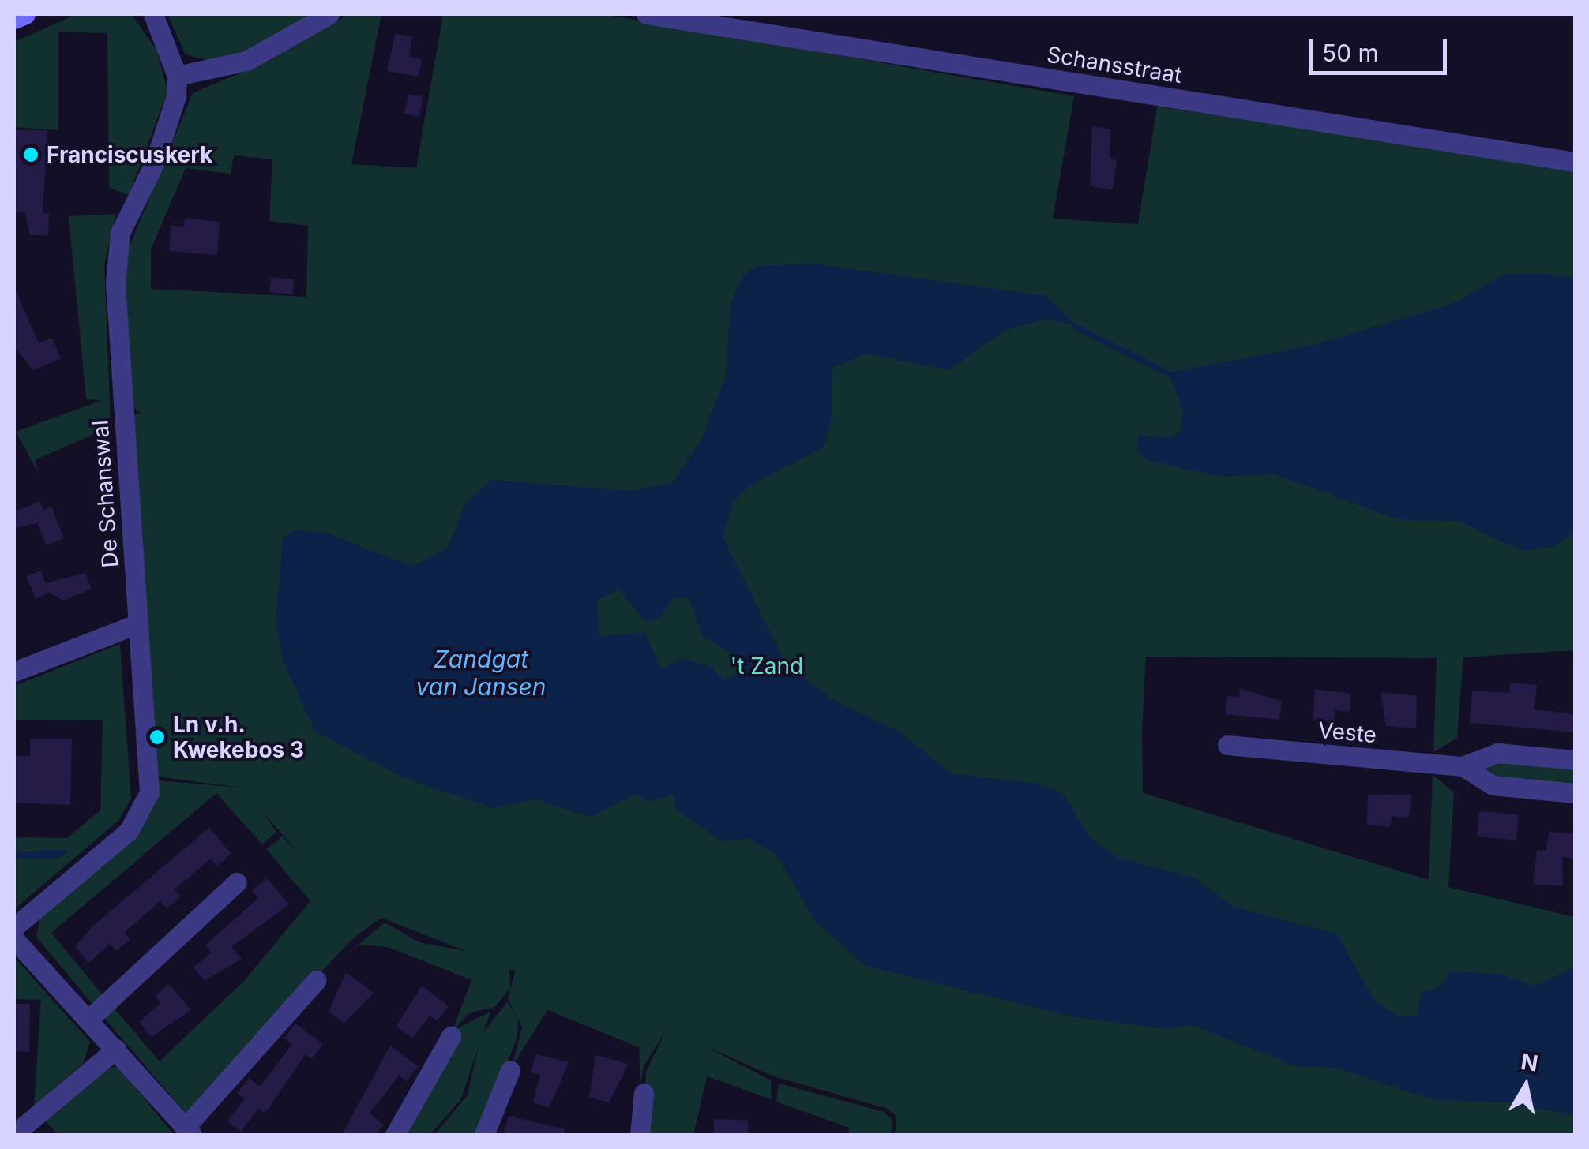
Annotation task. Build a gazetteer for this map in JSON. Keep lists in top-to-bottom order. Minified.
{"streets":{"street":["Schansstraat","De Schanswal","Veste"]},"water":["Zandgat van Jansen"],"parks":["'t Zand"],"places":["Franciscuskerk","Ln v.h. Kwekebos 3"],"scale_bar":"50 m","north":"top"}
